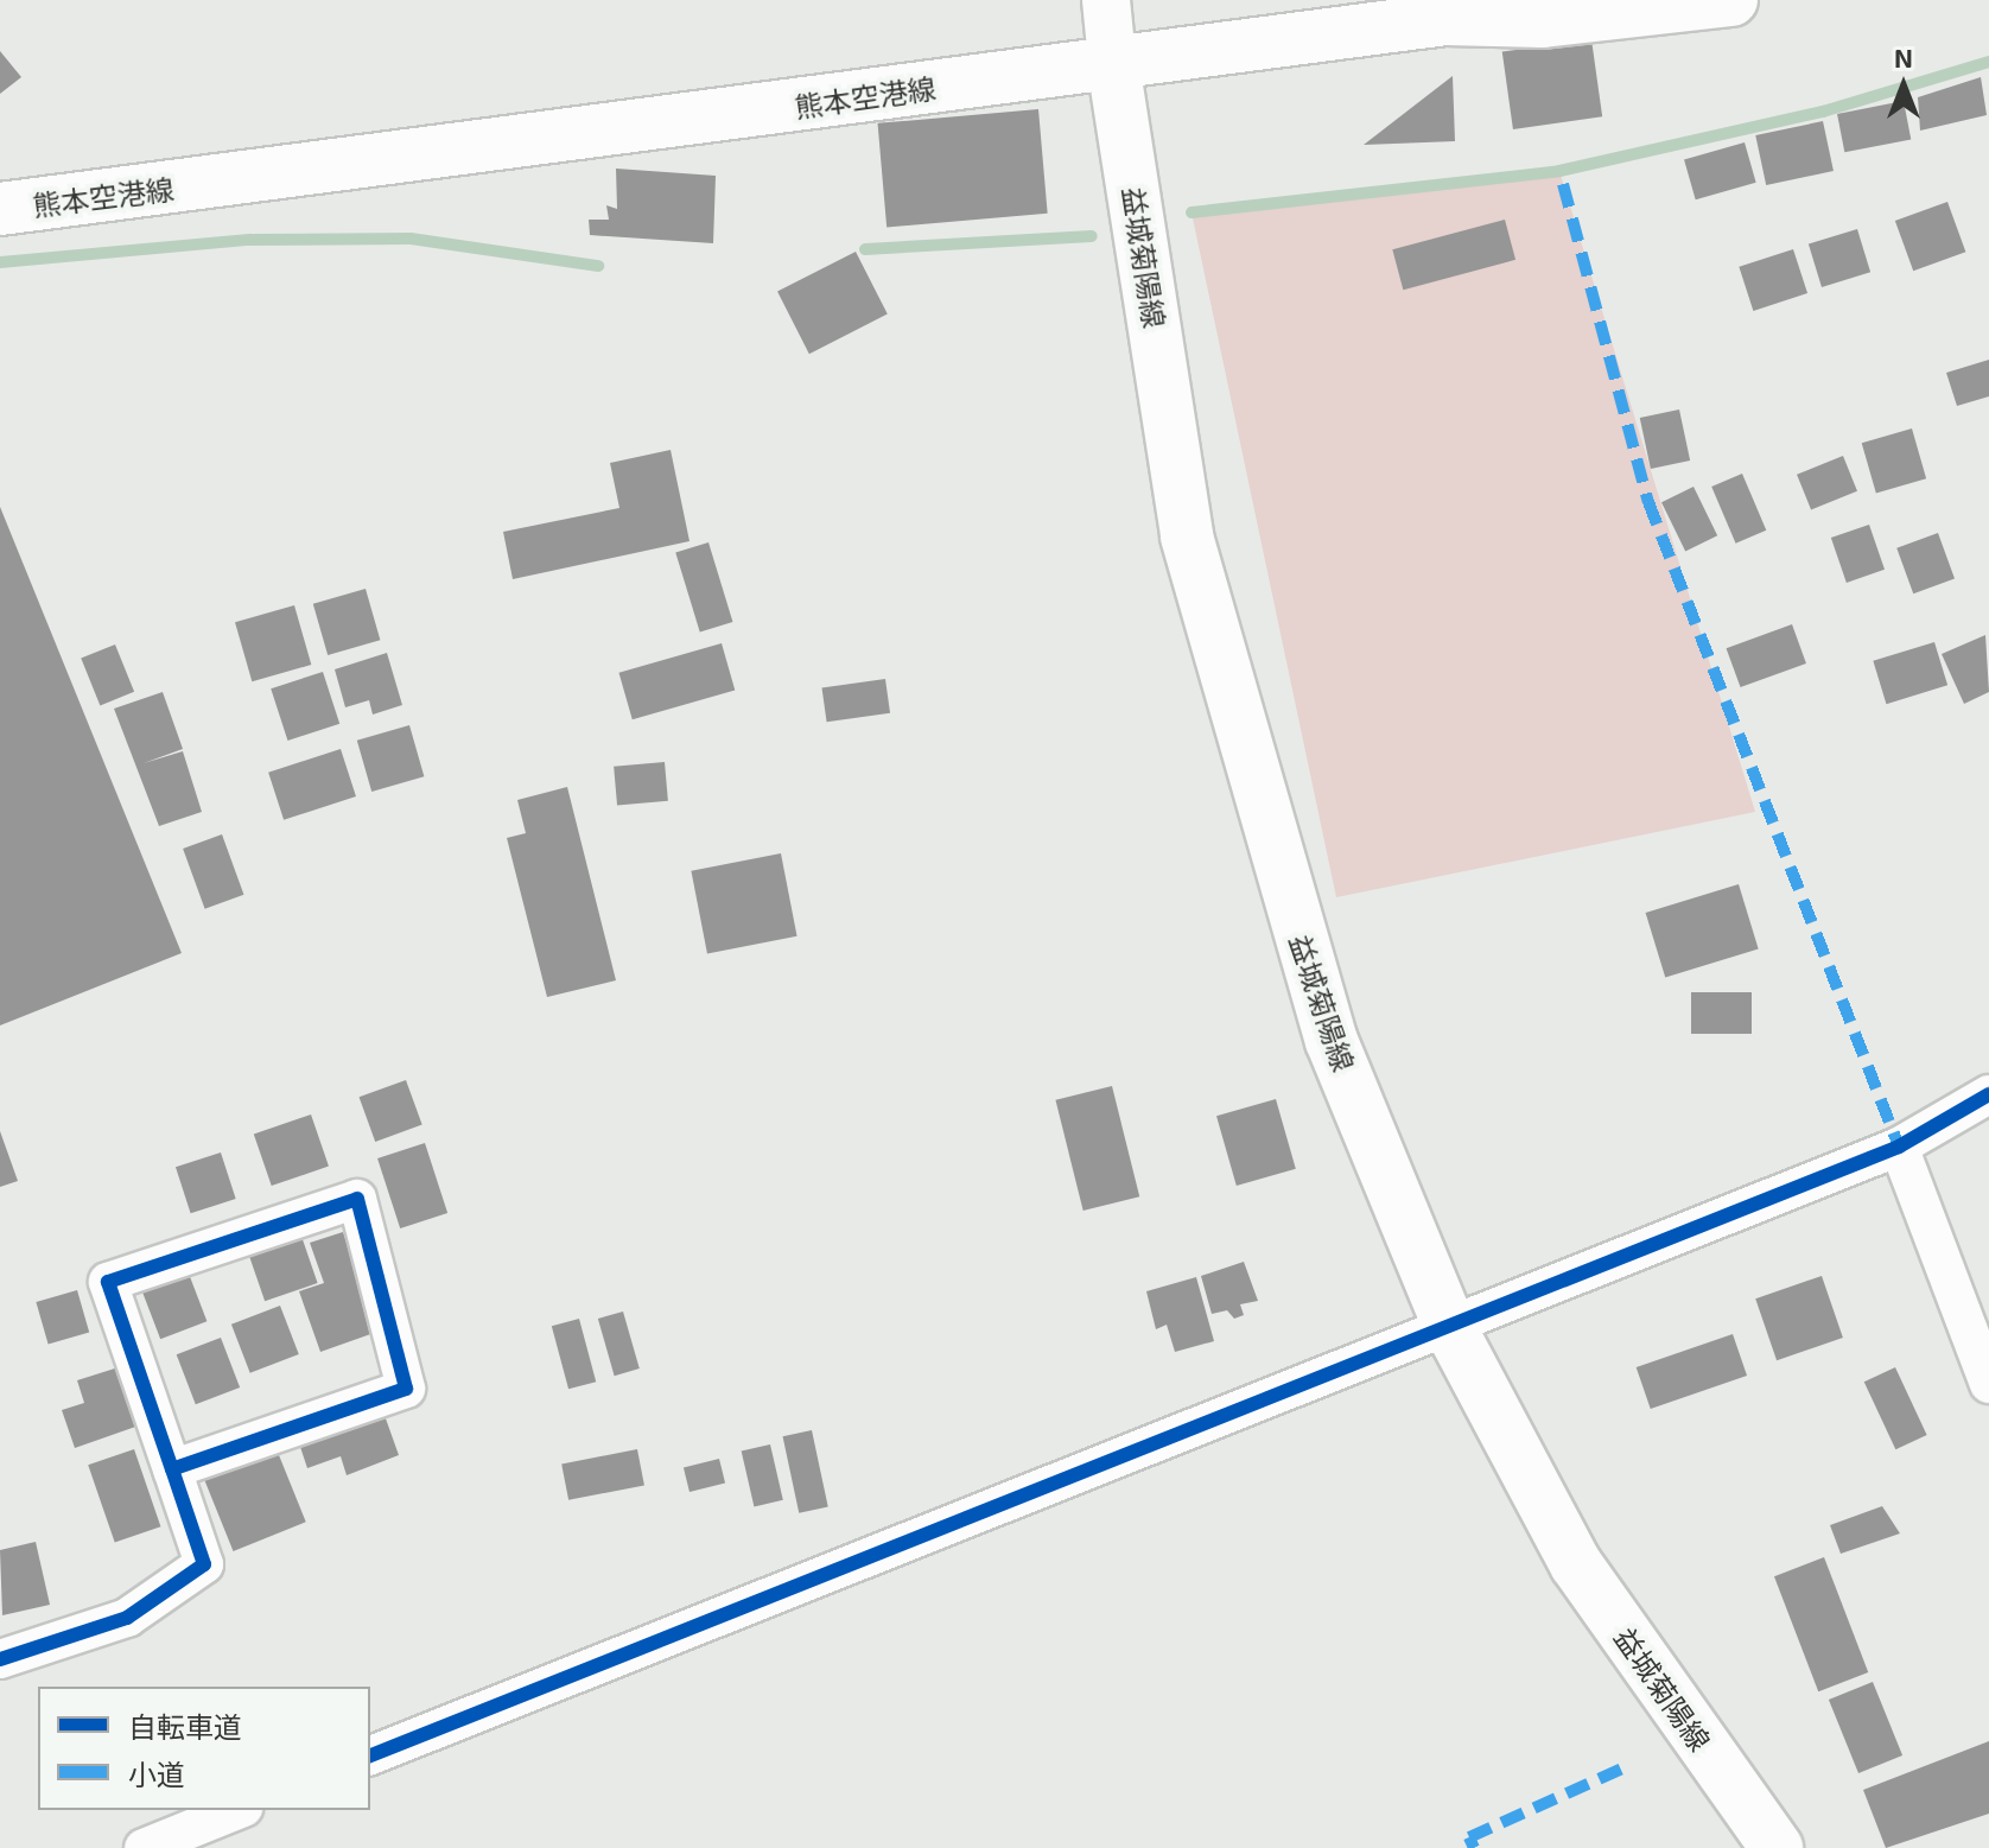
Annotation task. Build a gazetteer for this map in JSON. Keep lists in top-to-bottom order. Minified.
{"streets":{"main road":["熊本空港線","益城菊陽線"]},"crossings":[["熊本空港線","益城菊陽線"]],"legend":["自転車道","小道"],"north":"top"}
